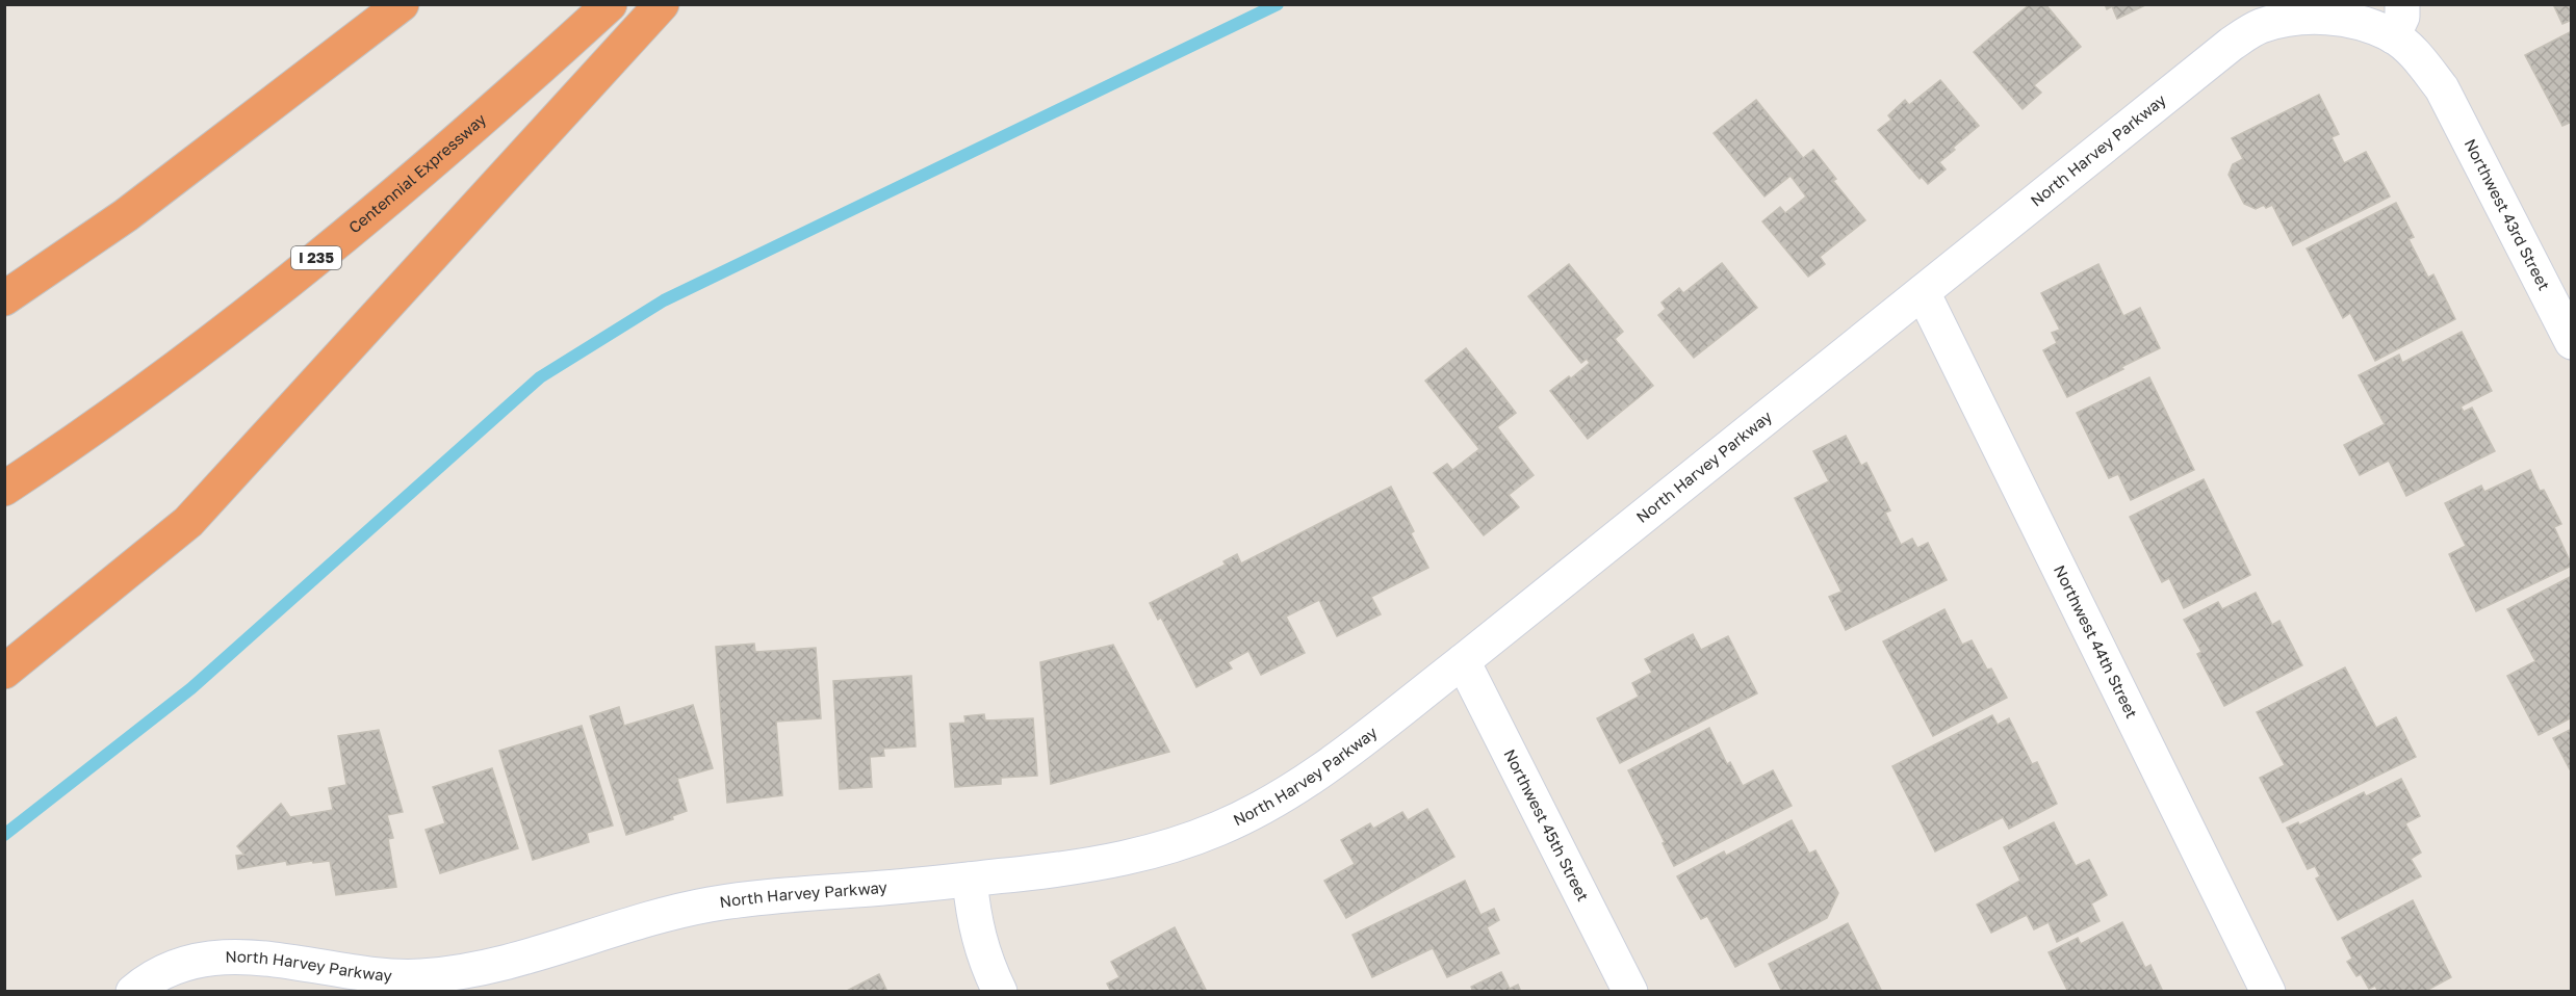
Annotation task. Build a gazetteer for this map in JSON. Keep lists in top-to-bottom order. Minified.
{"streets":{"highway":["Centennial Expressway","I 235"],"street":["North Harvey Parkway","Northwest 43rd Street","Northwest 44th Street","Northwest 45th Street"]},"crossings":[["North Harvey Parkway","Northwest 43rd Street"],["North Harvey Parkway","Northwest 44th Street"],["North Harvey Parkway","Northwest 45th Street"]]}
